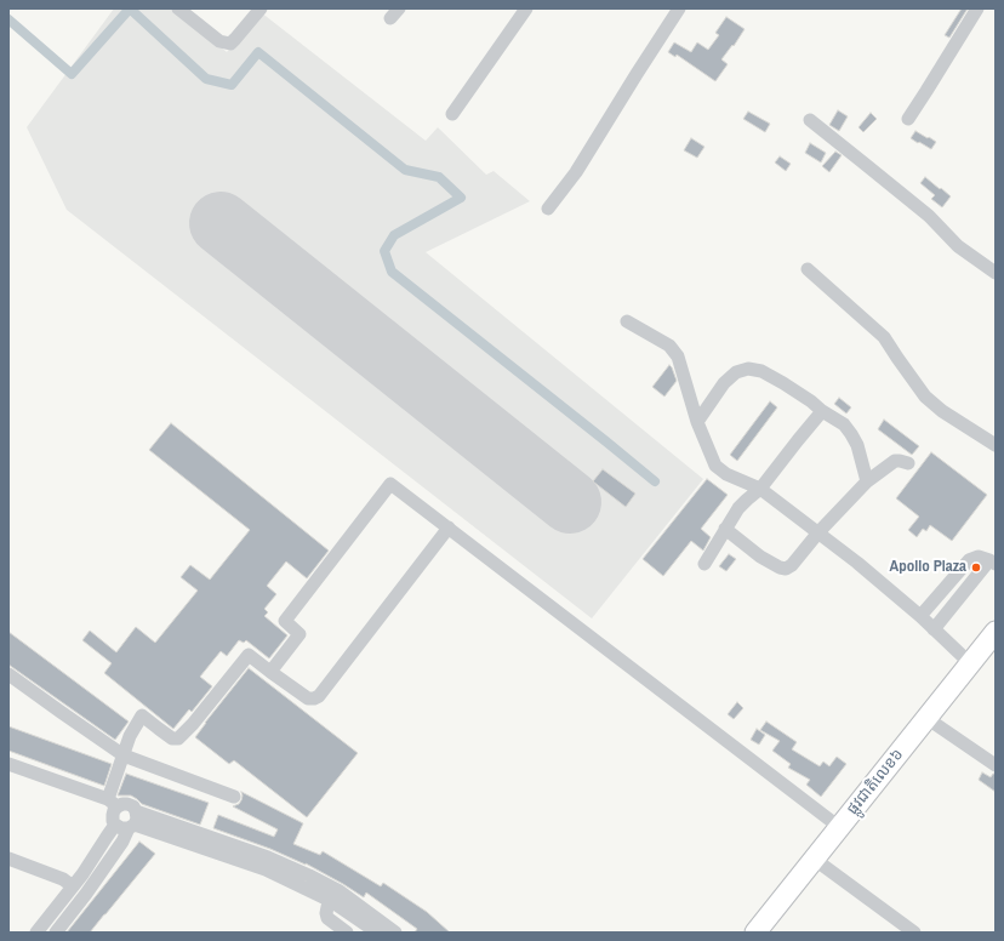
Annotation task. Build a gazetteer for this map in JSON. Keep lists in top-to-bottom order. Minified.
{"streets":{"highway":["ផ្លូវជាតិលេខ៦"]},"places":["Apollo Plaza"]}
